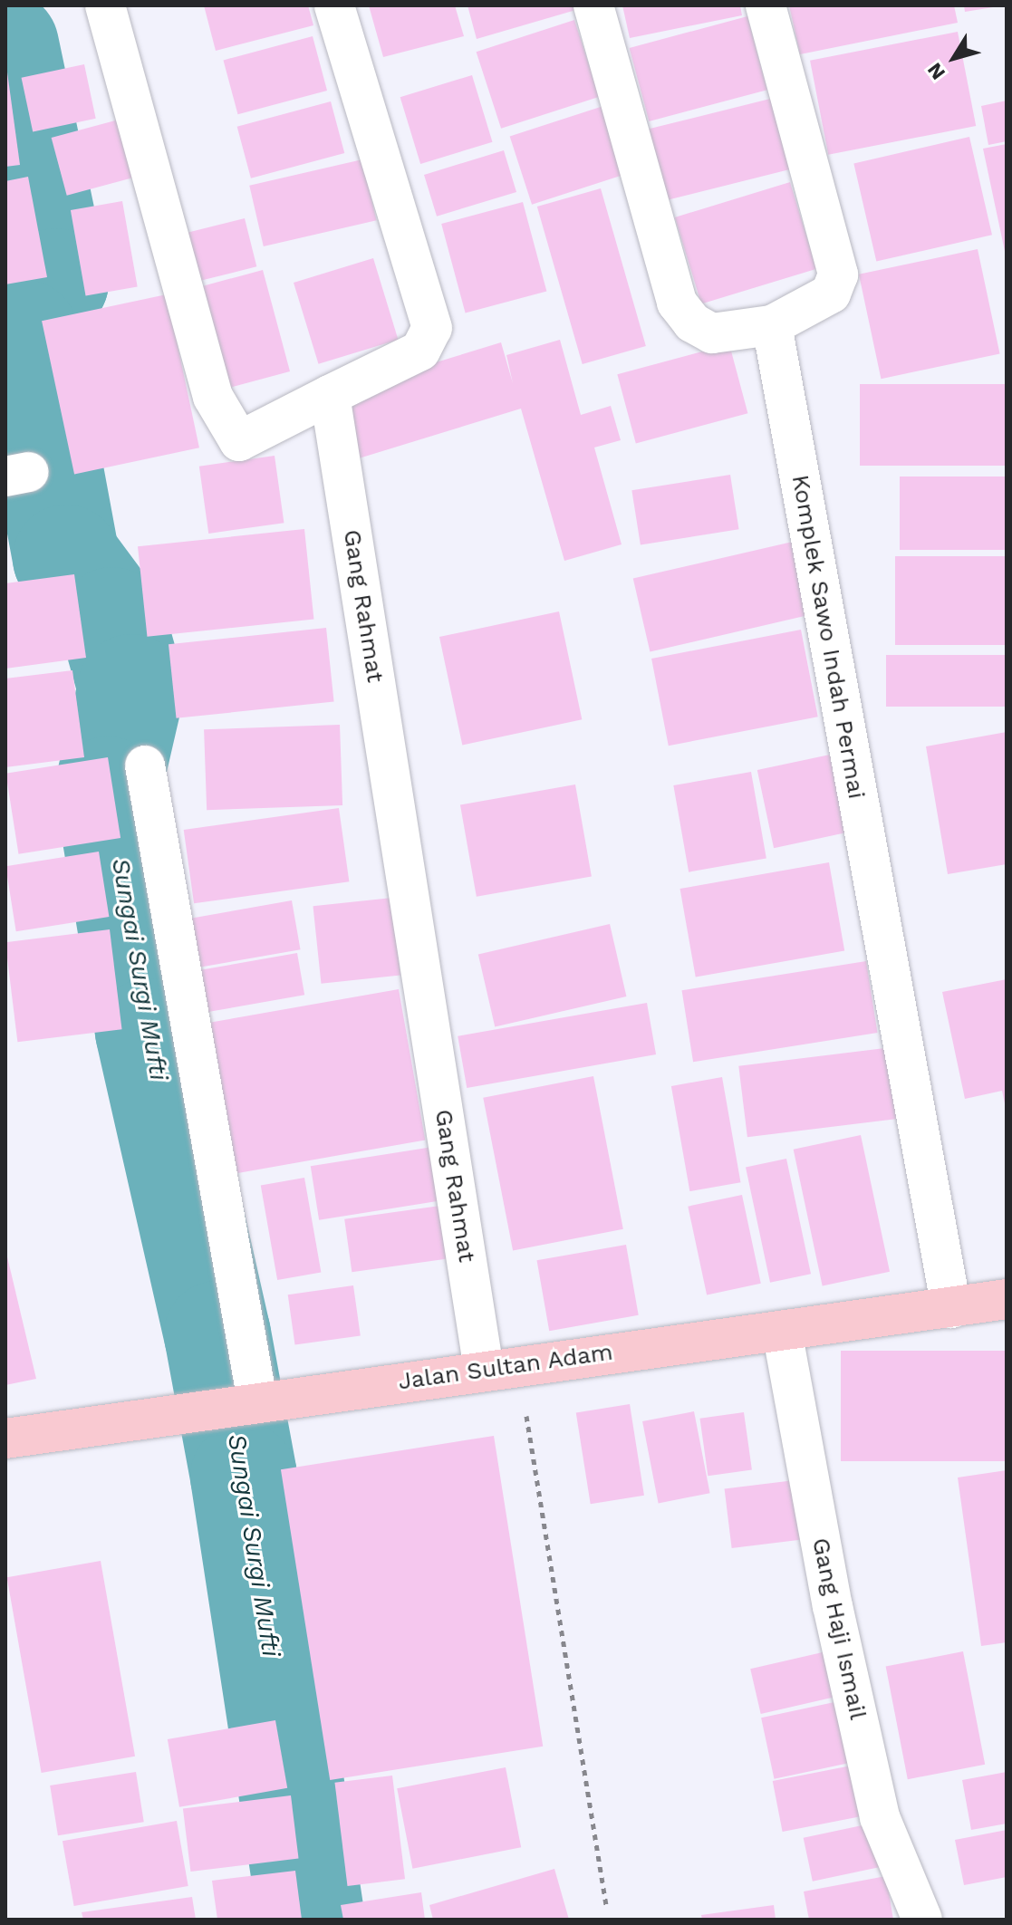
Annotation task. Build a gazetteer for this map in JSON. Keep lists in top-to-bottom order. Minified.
{"streets":{"main road":["Jalan Sultan Adam"],"street":["Gang Rahmat","Komplek Sawo Indah Permai","Gang Haji Ismail"]},"crossings":[["Gang Rahmat","Jalan Sultan Adam"],["Komplek Sawo Indah Permai","Jalan Sultan Adam"],["Jalan Sultan Adam","Gang Haji Ismail"]],"water":["Sungai Surgi Mufti"],"north":"bottom left"}
